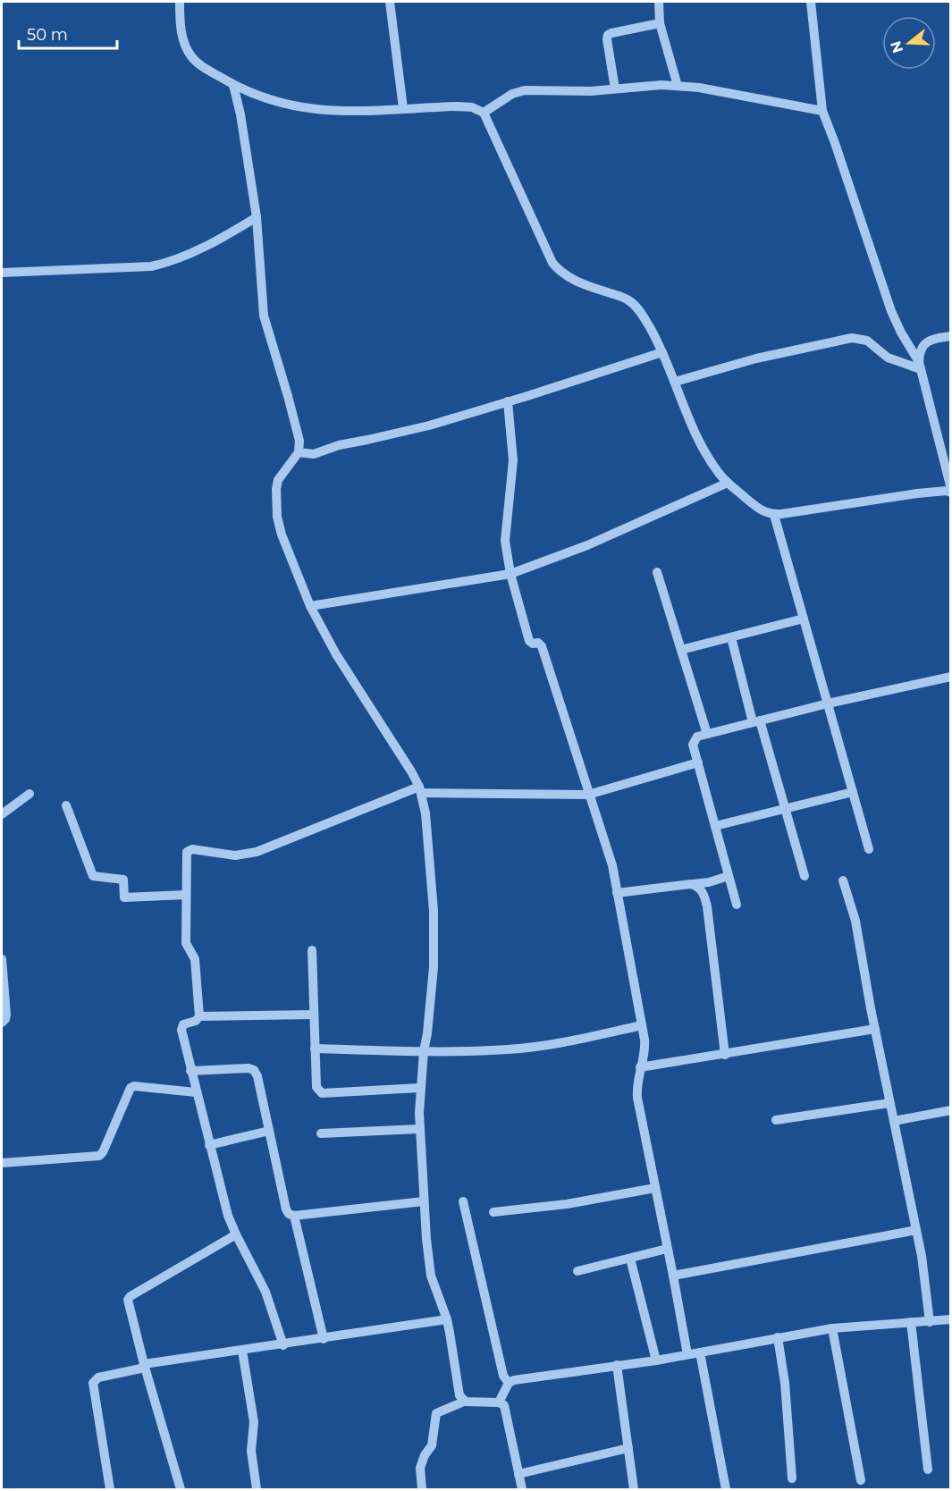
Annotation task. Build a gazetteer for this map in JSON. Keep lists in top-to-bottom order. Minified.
{"scale_bar":"50 m","north":"left"}
